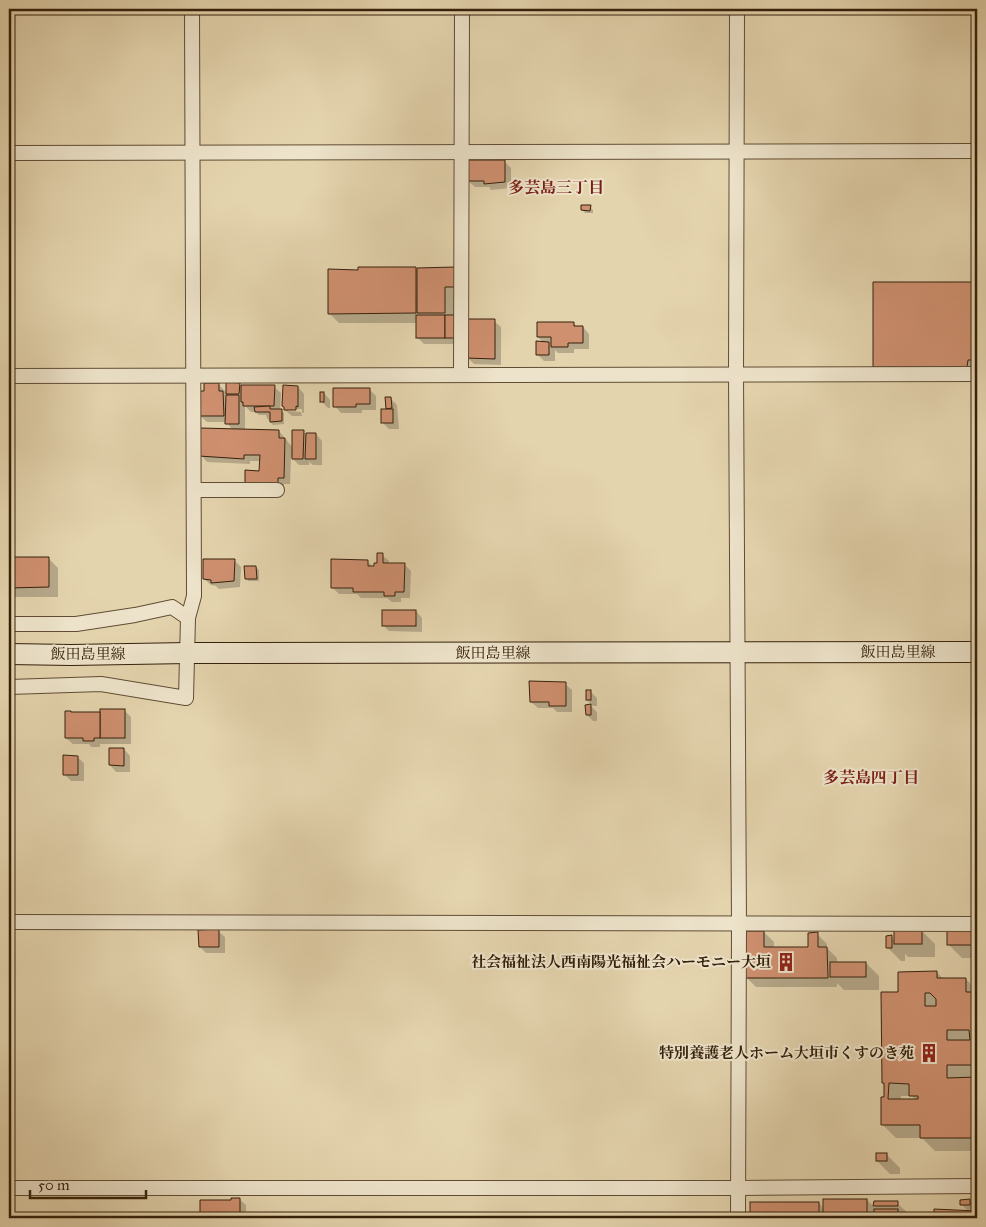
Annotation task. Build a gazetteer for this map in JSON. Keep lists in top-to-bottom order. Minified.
{"streets":{"main road":["飯田島里線"]},"districts":["多芸島三丁目","多芸島四丁目"],"places":{"building":["社会福祉法人西南陽光福祉会ハーモニー大垣","特別養護老人ホーム大垣市くすのき苑"]},"scale_bar":"50 m"}
